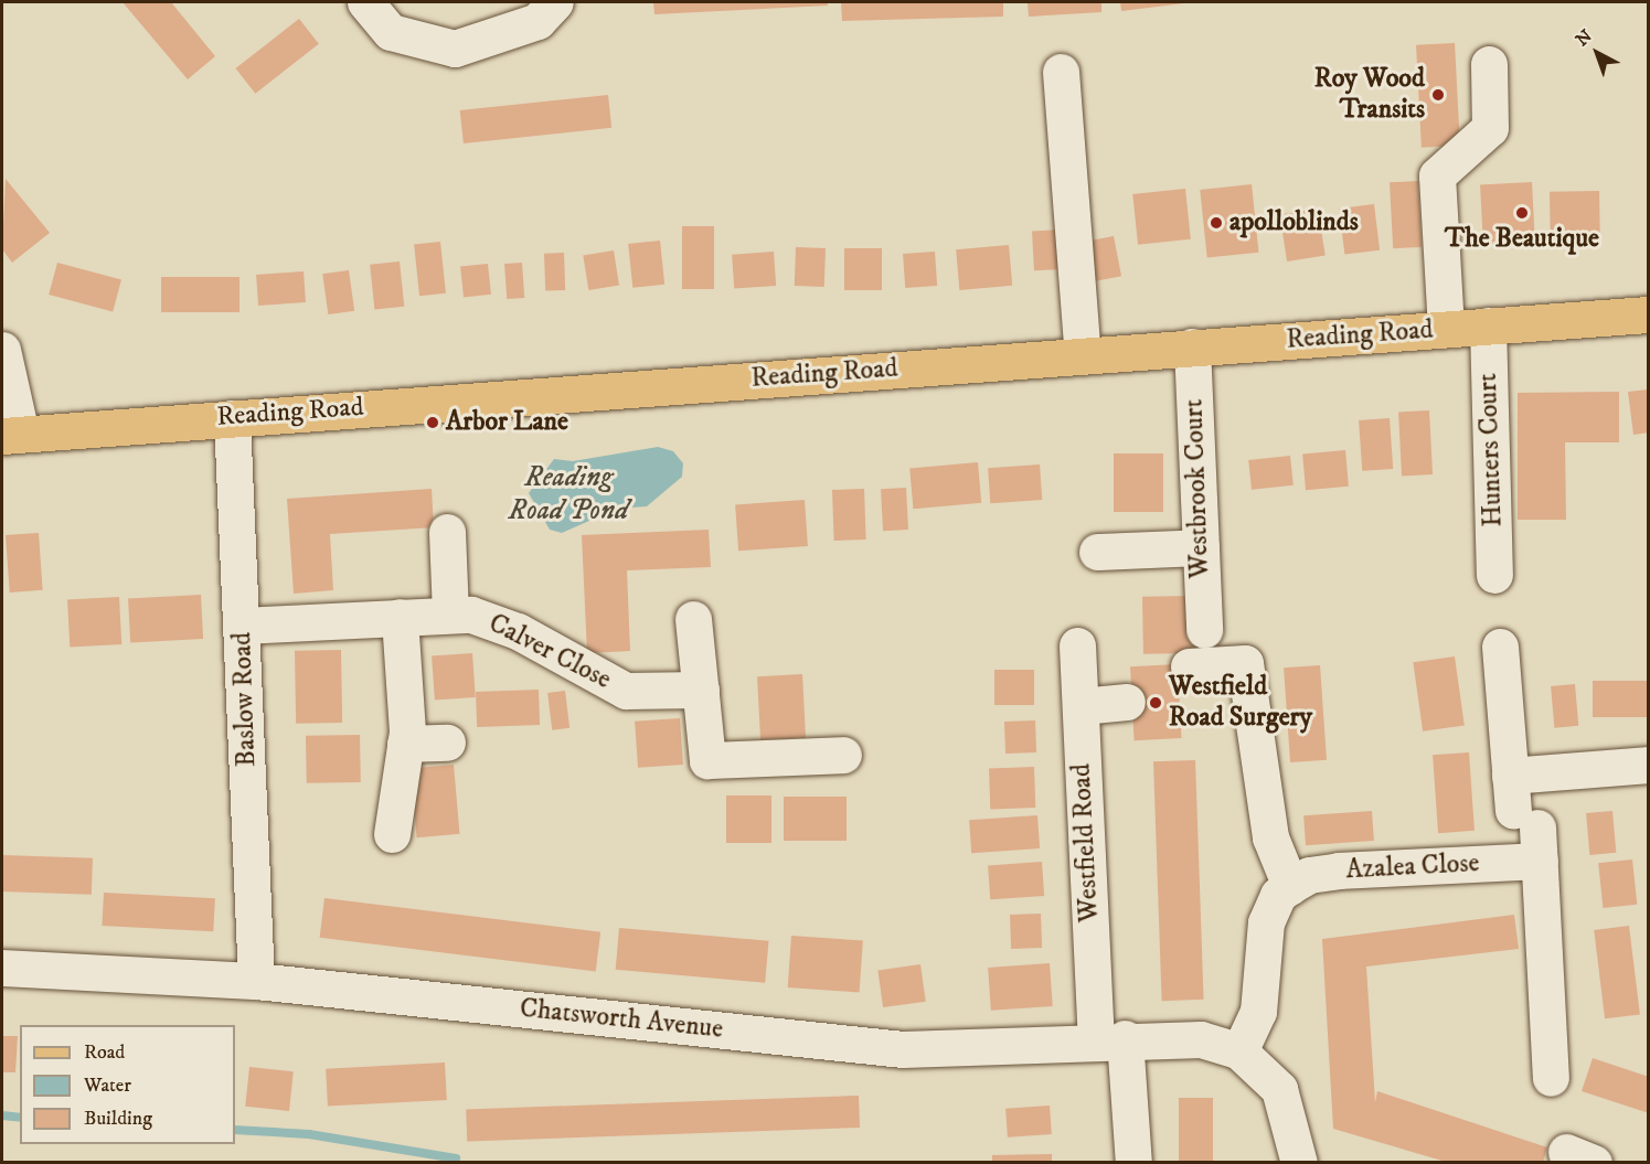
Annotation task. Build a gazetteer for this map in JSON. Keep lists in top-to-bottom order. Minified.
{"streets":{"main road":["Reading Road"],"street":["Hunters Court","Westbrook Court","Calver Close","Baslow Road","Westfield Road","Azalea Close","Chatsworth Avenue"]},"crossings":[["Reading Road","Hunters Court"],["Reading Road","Westbrook Court"],["Reading Road","Baslow Road"],["Calver Close","Baslow Road"],["Baslow Road","Chatsworth Avenue"],["Westfield Road","Chatsworth Avenue"],["Azalea Close","Chatsworth Avenue"]],"water":["Reading Road Pond"],"places":["Roy Wood Transits","The Beautique","apolloblinds","Arbor Lane","Westfield Road Surgery"],"legend":["Road","Water","Building"],"north":"top left"}
